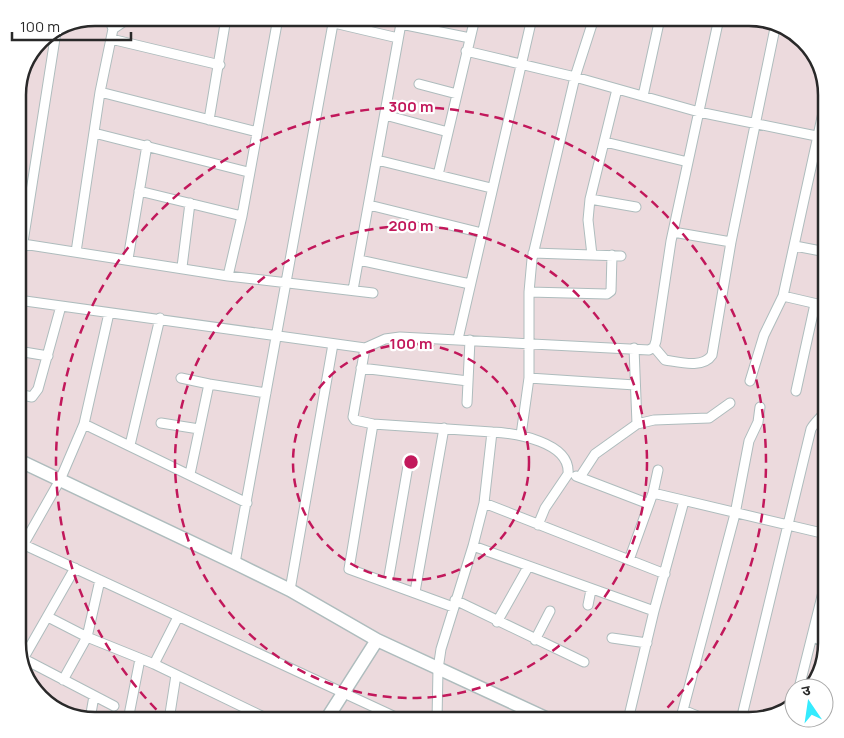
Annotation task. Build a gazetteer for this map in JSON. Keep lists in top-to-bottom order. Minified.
{"scale_bar":"100 m","north":"top","rings":["300 m","200 m","100 m"]}
